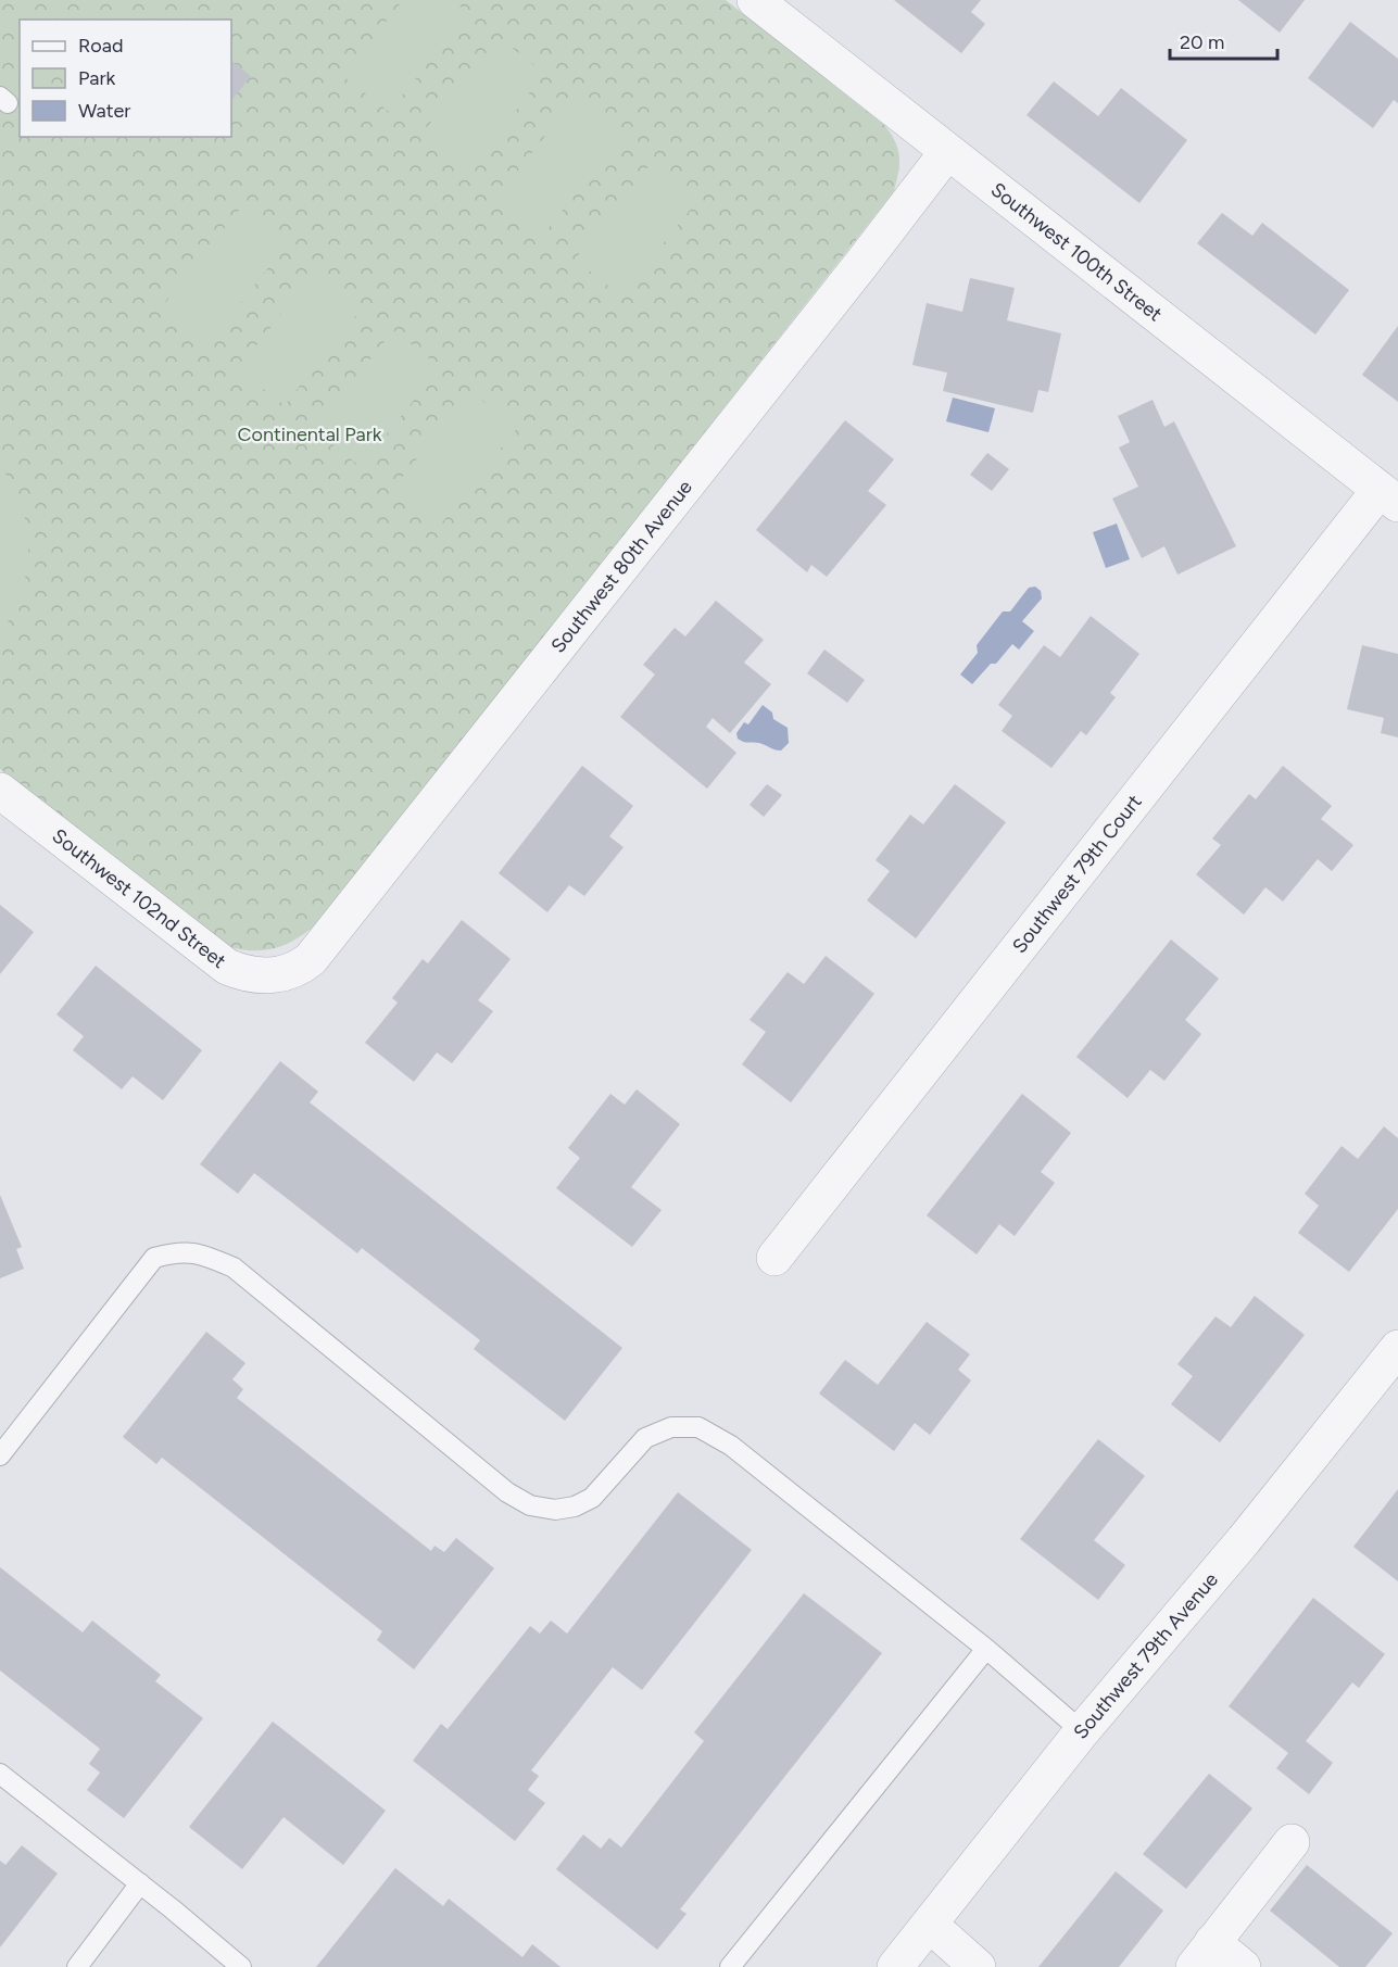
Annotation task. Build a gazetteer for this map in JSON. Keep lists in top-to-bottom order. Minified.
{"streets":{"street":["Southwest 100th Street","Southwest 80th Avenue","Southwest 79th Court","Southwest 102nd Street","Southwest 79th Avenue"]},"crossings":[["Southwest 100th Street","Southwest 80th Avenue"],["Southwest 100th Street","Southwest 79th Court"],["Southwest 80th Avenue","Southwest 102nd Street"]],"parks":["Continental Park"],"legend":["Road","Park","Water"],"scale_bar":"20 m"}
